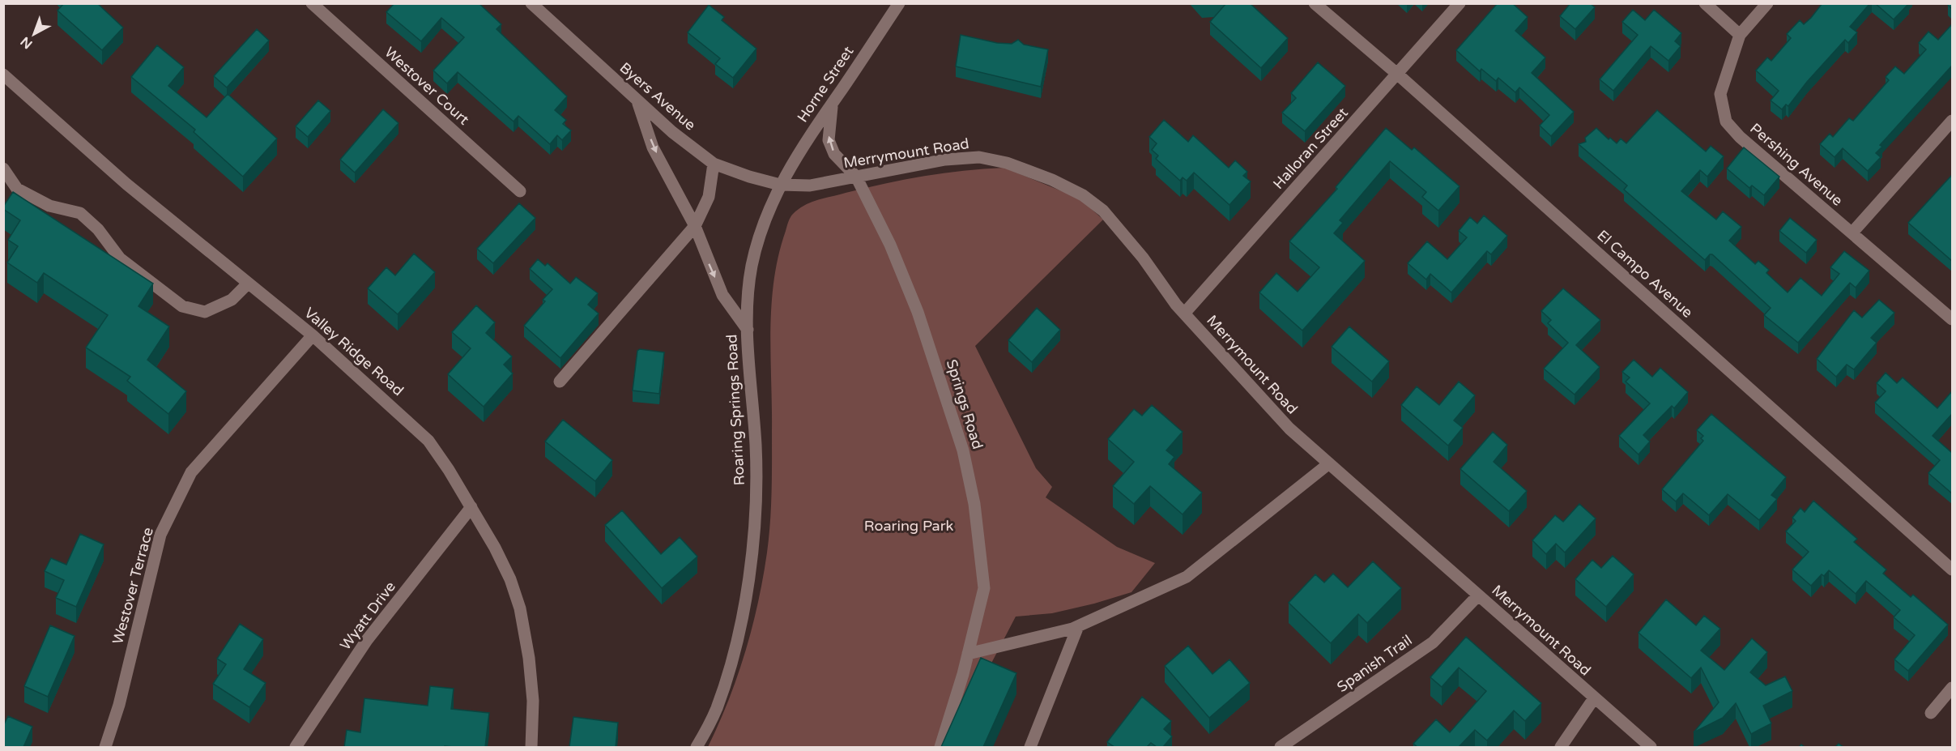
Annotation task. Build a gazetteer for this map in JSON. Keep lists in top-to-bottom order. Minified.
{"streets":{"street":["Horne Street","Westover Court","Byers Avenue","Halloran Street","Merrymount Road","Pershing Avenue","El Campo Avenue","Valley Ridge Road","Springs Road","Roaring Springs Road","Westover Terrace","Wyatt Drive","Spanish Trail"]},"crossings":[["Horne Street","Byers Avenue"],["Horne Street","Merrymount Road"],["Horne Street","Springs Road"],["Horne Street","Roaring Springs Road"],["Byers Avenue","Merrymount Road"],["Byers Avenue","Roaring Springs Road"],["Halloran Street","Merrymount Road"],["Halloran Street","El Campo Avenue"],["Merrymount Road","Springs Road"],["Merrymount Road","Roaring Springs Road"],["Merrymount Road","Spanish Trail"],["Valley Ridge Road","Westover Terrace"],["Valley Ridge Road","Wyatt Drive"]],"parks":["Roaring Park"],"north":"bottom left"}
